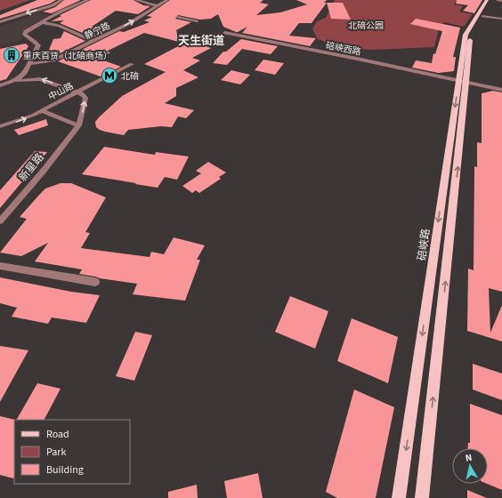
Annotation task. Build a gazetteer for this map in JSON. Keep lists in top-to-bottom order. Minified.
{"streets":{"main road":["碚峡路"],"street":["静宁路","碚峡西路","中山路","新星路"]},"crossings":[["碚峡西路","碚峡路"]],"one_way":["静宁路"],"districts":["天生街道"],"parks":["北碚公园"],"places":{"building":["重庆百货（北碚商场）"],"metro station":["北碚"]},"legend":["Road","Park","Building"],"north":"top"}
